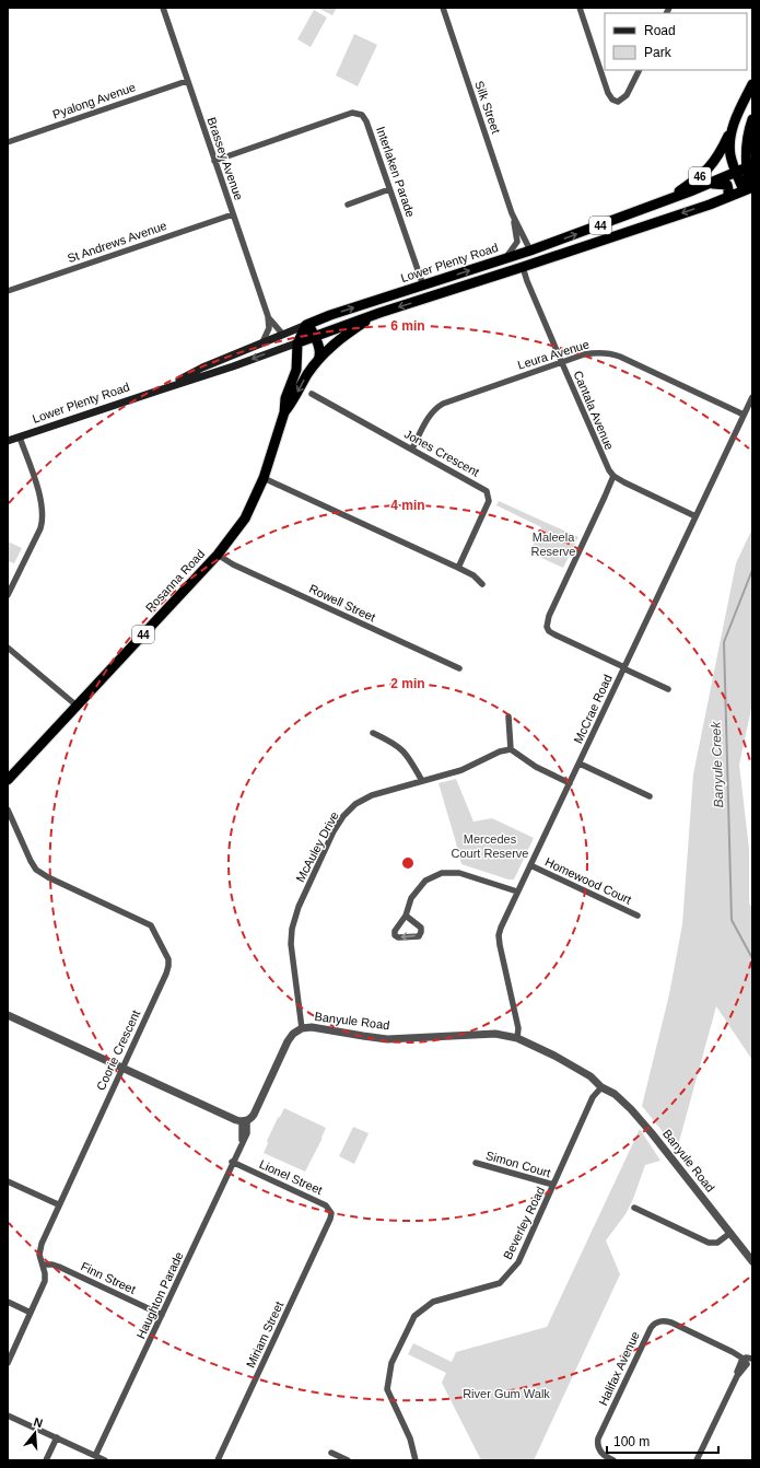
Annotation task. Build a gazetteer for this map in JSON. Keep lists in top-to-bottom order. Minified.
{"streets":{"highway":["46","44","Lower Plenty Road","Rosanna Road"],"street":["Pyalong Avenue","Silk Street","Brassey Avenue","Interlaken Parade","St Andrews Avenue","Leura Avenue","Cantala Avenue","Jones Crescent","Rowell Street","McCrae Road","McAuley Drive","Homewood Court","Banyule Road","Coorie Crescent","Simon Court","Lionel Street","Beverley Road","Finn Street","Haughton Parade","Miriam Street","Halifax Avenue"]},"crossings":[["Pyalong Avenue","Brassey Avenue"],["Silk Street","Lower Plenty Road"],["Brassey Avenue","Interlaken Parade"],["Brassey Avenue","St Andrews Avenue"],["Brassey Avenue","Lower Plenty Road"],["Interlaken Parade","Lower Plenty Road"],["46","Lower Plenty Road"],["Lower Plenty Road","Cantala Avenue"],["Lower Plenty Road","Rosanna Road"],["Leura Avenue","Cantala Avenue"],["Leura Avenue","Jones Crescent"],["Leura Avenue","McCrae Road"],["Rosanna Road","Rowell Street"],["McCrae Road","Homewood Court"],["McCrae Road","Banyule Road"],["McAuley Drive","Banyule Road"],["Banyule Road","Beverley Road"],["Banyule Road","Haughton Parade"],["Coorie Crescent","Finn Street"],["Simon Court","Beverley Road"],["Lionel Street","Haughton Parade"],["Lionel Street","Miriam Street"],["Finn Street","Haughton Parade"]],"water":["Banyule Creek"],"parks":["Maleela Reserve","Mercedes Court Reserve","River Gum Walk"],"legend":["Road","Park"],"scale_bar":"100 m","north":"top","rings":["6 min","4 min","2 min"]}
